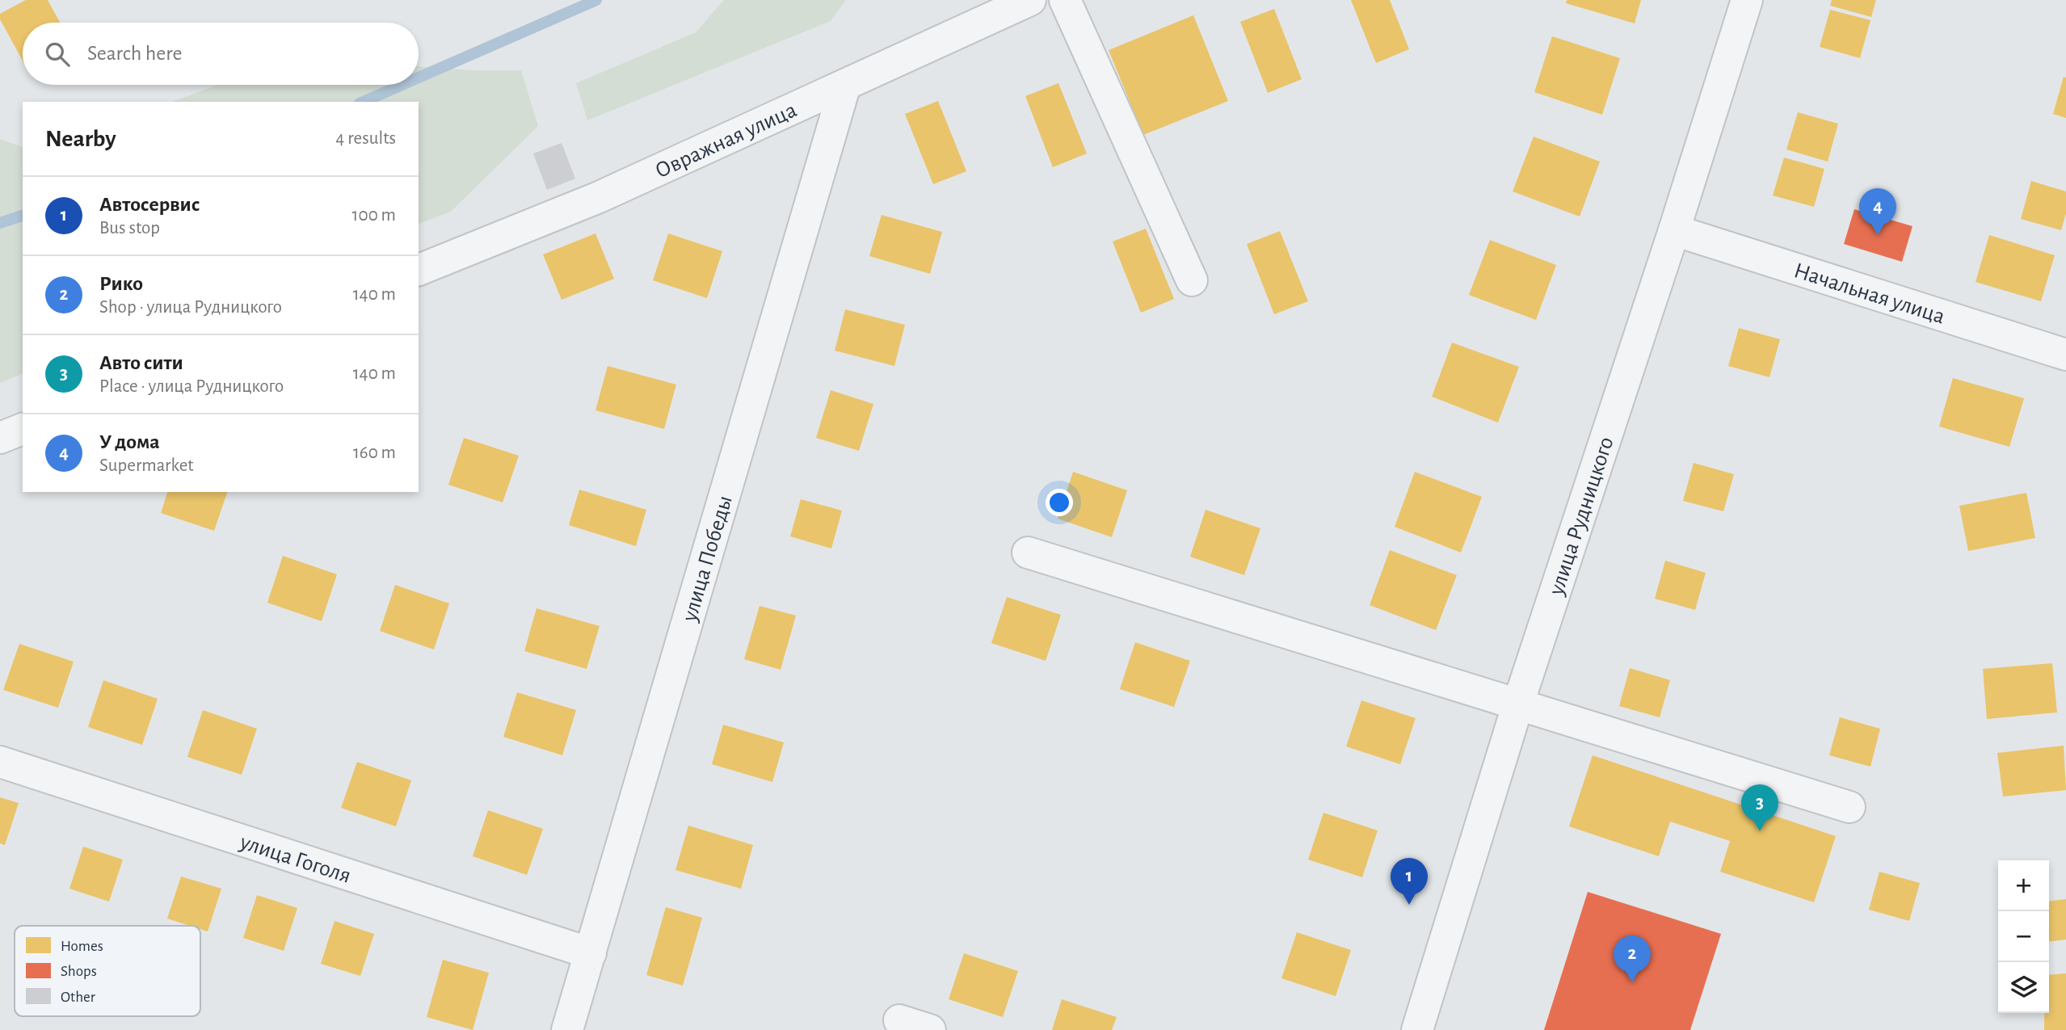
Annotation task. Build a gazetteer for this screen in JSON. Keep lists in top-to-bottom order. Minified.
{"streets":{"street":["Овражная улица","Начальная улица","улица Рудницкого","улица Победы","улица Гоголя"]},"crossings":[["Овражная улица","улица Победы"],["Начальная улица","улица Рудницкого"],["улица Победы","улица Гоголя"]],"legend":["Homes","Shops","Other"],"page":{"search":"Search here","heading":["Nearby","4 results"],"list":[{"mark":"1","name":"Автосервис","note":"Bus stop","value":"100 m"},{"mark":"2","name":"Рико","note":"Shop · улица Рудницкого","value":"140 m"},{"mark":"3","name":"Авто сити","note":"Place · улица Рудницкого","value":"140 m"},{"mark":"4","name":"У дома","note":"Supermarket","value":"160 m"}],"pins":["4","3","1","2"],"map_buttons":["+","−"]}}
